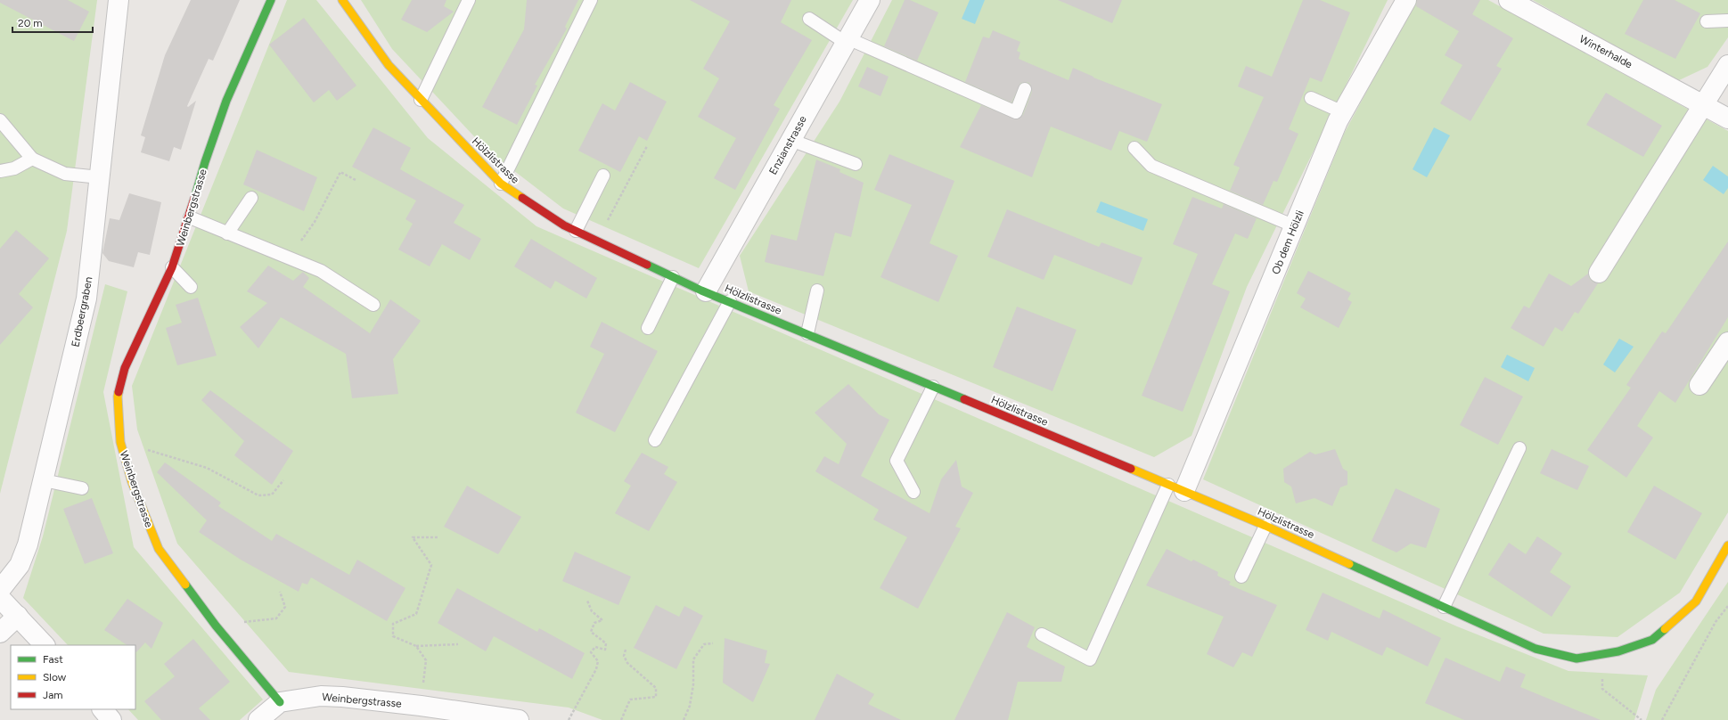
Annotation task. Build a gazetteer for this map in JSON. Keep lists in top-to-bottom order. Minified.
{"streets":{"street":["Winterhalde","Enzianstrasse","Hölzlistrasse","Weinbergstrasse","Ob dem Hölzli","Erdbeergraben"]},"crossings":[["Enzianstrasse","Hölzlistrasse"],["Hölzlistrasse","Ob dem Hölzli"]],"legend":["Fast","Slow","Jam"],"scale_bar":"20 m"}
